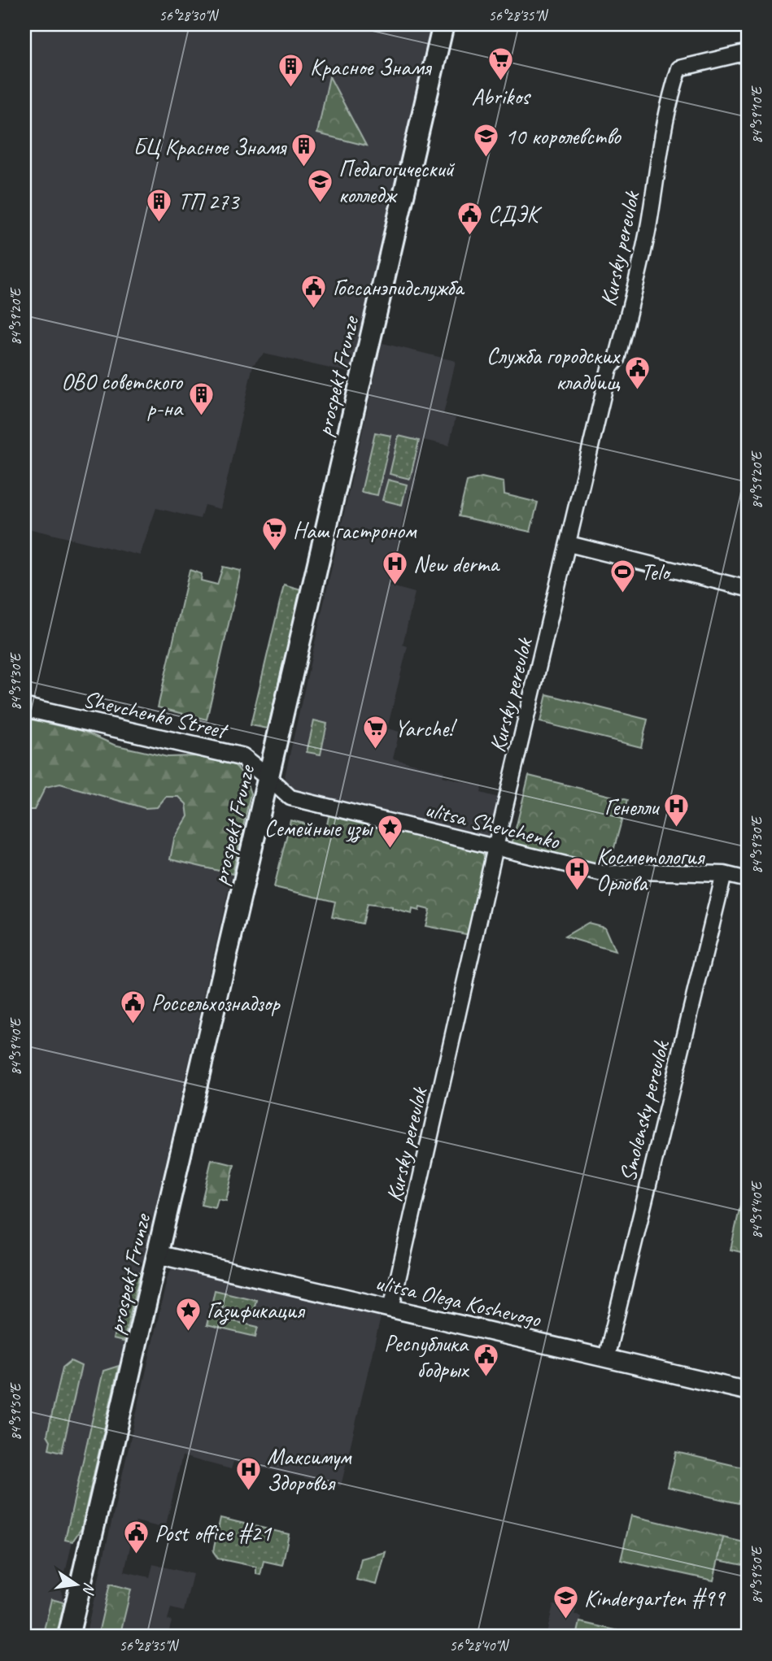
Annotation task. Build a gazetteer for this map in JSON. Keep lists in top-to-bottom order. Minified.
{"streets":{"main road":["prospekt Frunze"],"street":["Kursky pereulok","Shevchenko Street","ulitsa Shevchenko","Smolensky pereulok","ulitsa Olega Koshevogo"]},"crossings":[["Kursky pereulok","ulitsa Shevchenko"],["Kursky pereulok","ulitsa Olega Koshevogo"],["prospekt Frunze","Shevchenko Street"],["prospekt Frunze","ulitsa Shevchenko"],["prospekt Frunze","ulitsa Olega Koshevogo"],["Shevchenko Street","ulitsa Shevchenko"],["ulitsa Shevchenko","Smolensky pereulok"],["Smolensky pereulok","ulitsa Olega Koshevogo"]],"places":{"supermarket":["Abrikos","Наш гастроном","Yarche!"],"building":["Красное Знамя","БЦ Красное Знамя","ТП 273","ОВО советского р-на"],"school or university":["10 королевство","Педагогический колледж","Kindergarten #99"],"public building":["СДЭК","Госсанэпидслужба","Служба городских кладбищ","Россельхознадзор","Республика бодрых","Post office #21"],"hospital":["New derma","Генелли","Косметология Орлова","Максимум Здоровья"],"sports":["Telo"],"place":["Семейные узы","Газификация"]},"north":"right","coordinates":["56°28'30\"N","56°28'35\"N","84°59'10\"E","84°59'20\"E","84°59'30\"E","84°59'40\"E","84°59'50\"E","56°28'40\"N"]}
